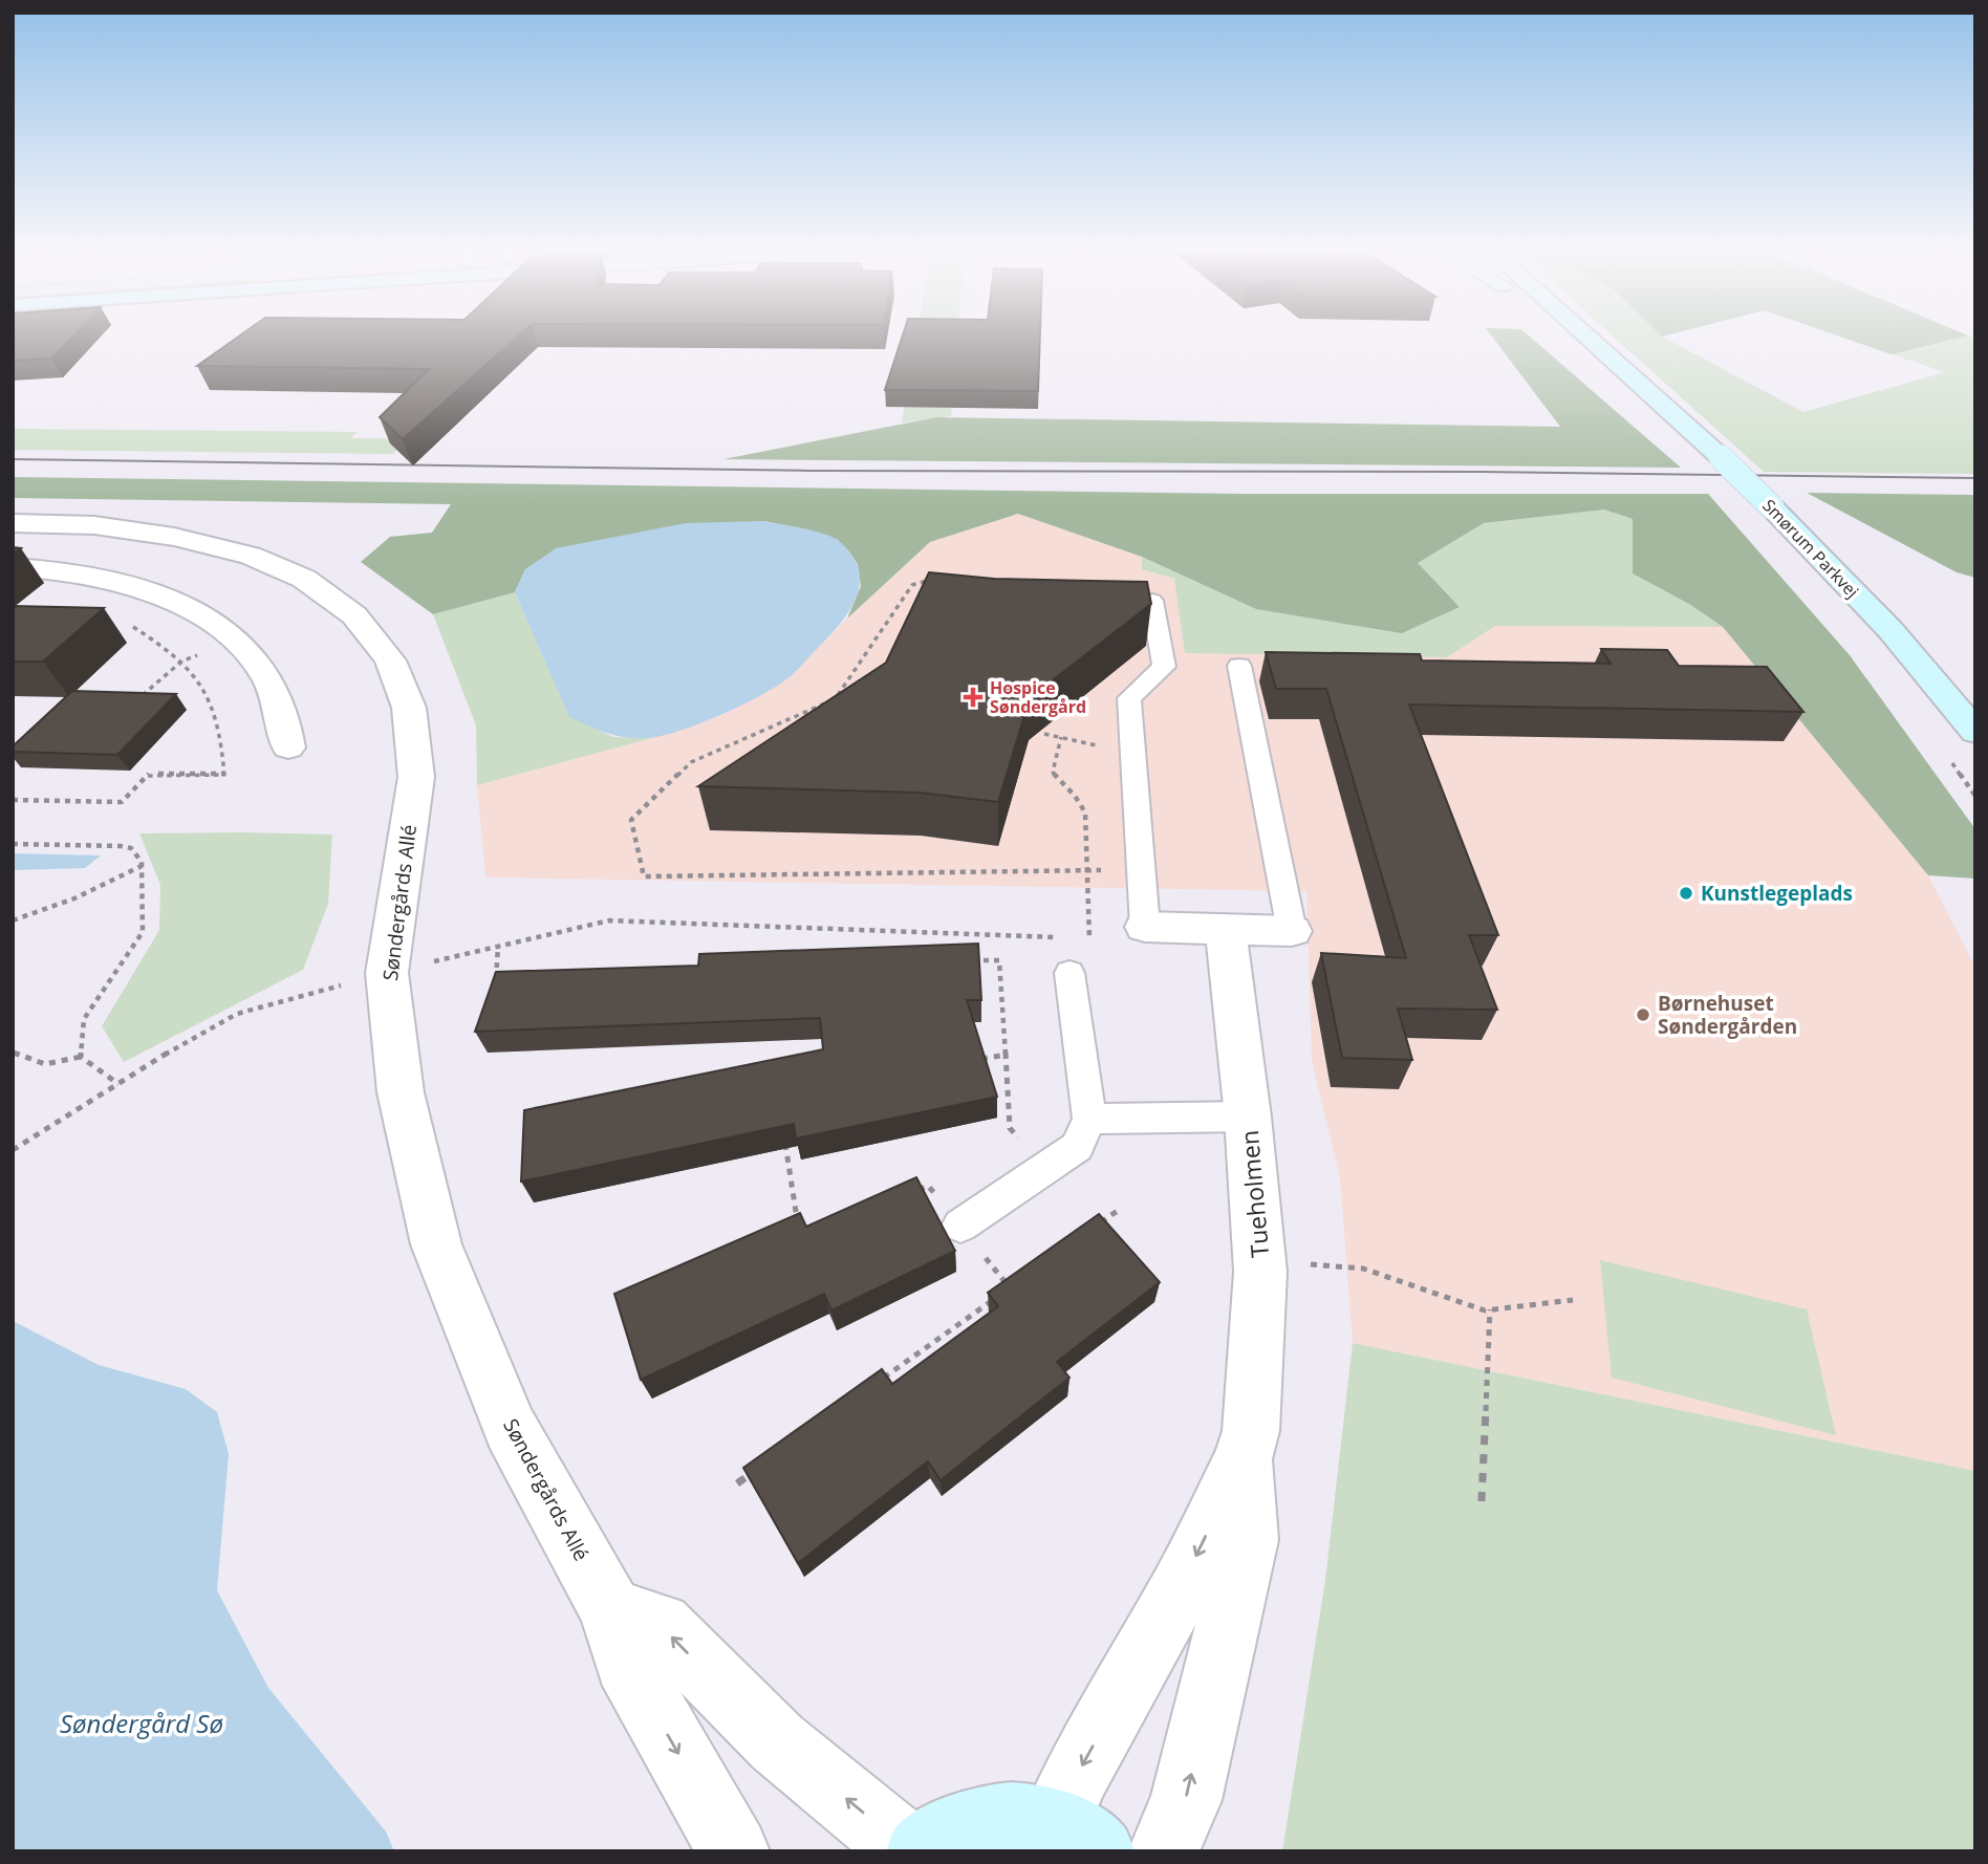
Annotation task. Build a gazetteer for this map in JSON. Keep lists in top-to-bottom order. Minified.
{"streets":{"main road":["Smørum Parkvej"],"street":["Søndergårds Allé","Tueholmen"]},"water":["Søndergård Sø"],"places":{"health":["Hospice Søndergård"],"other":["Kunstlegeplads","Børnehuset Søndergården"]}}
